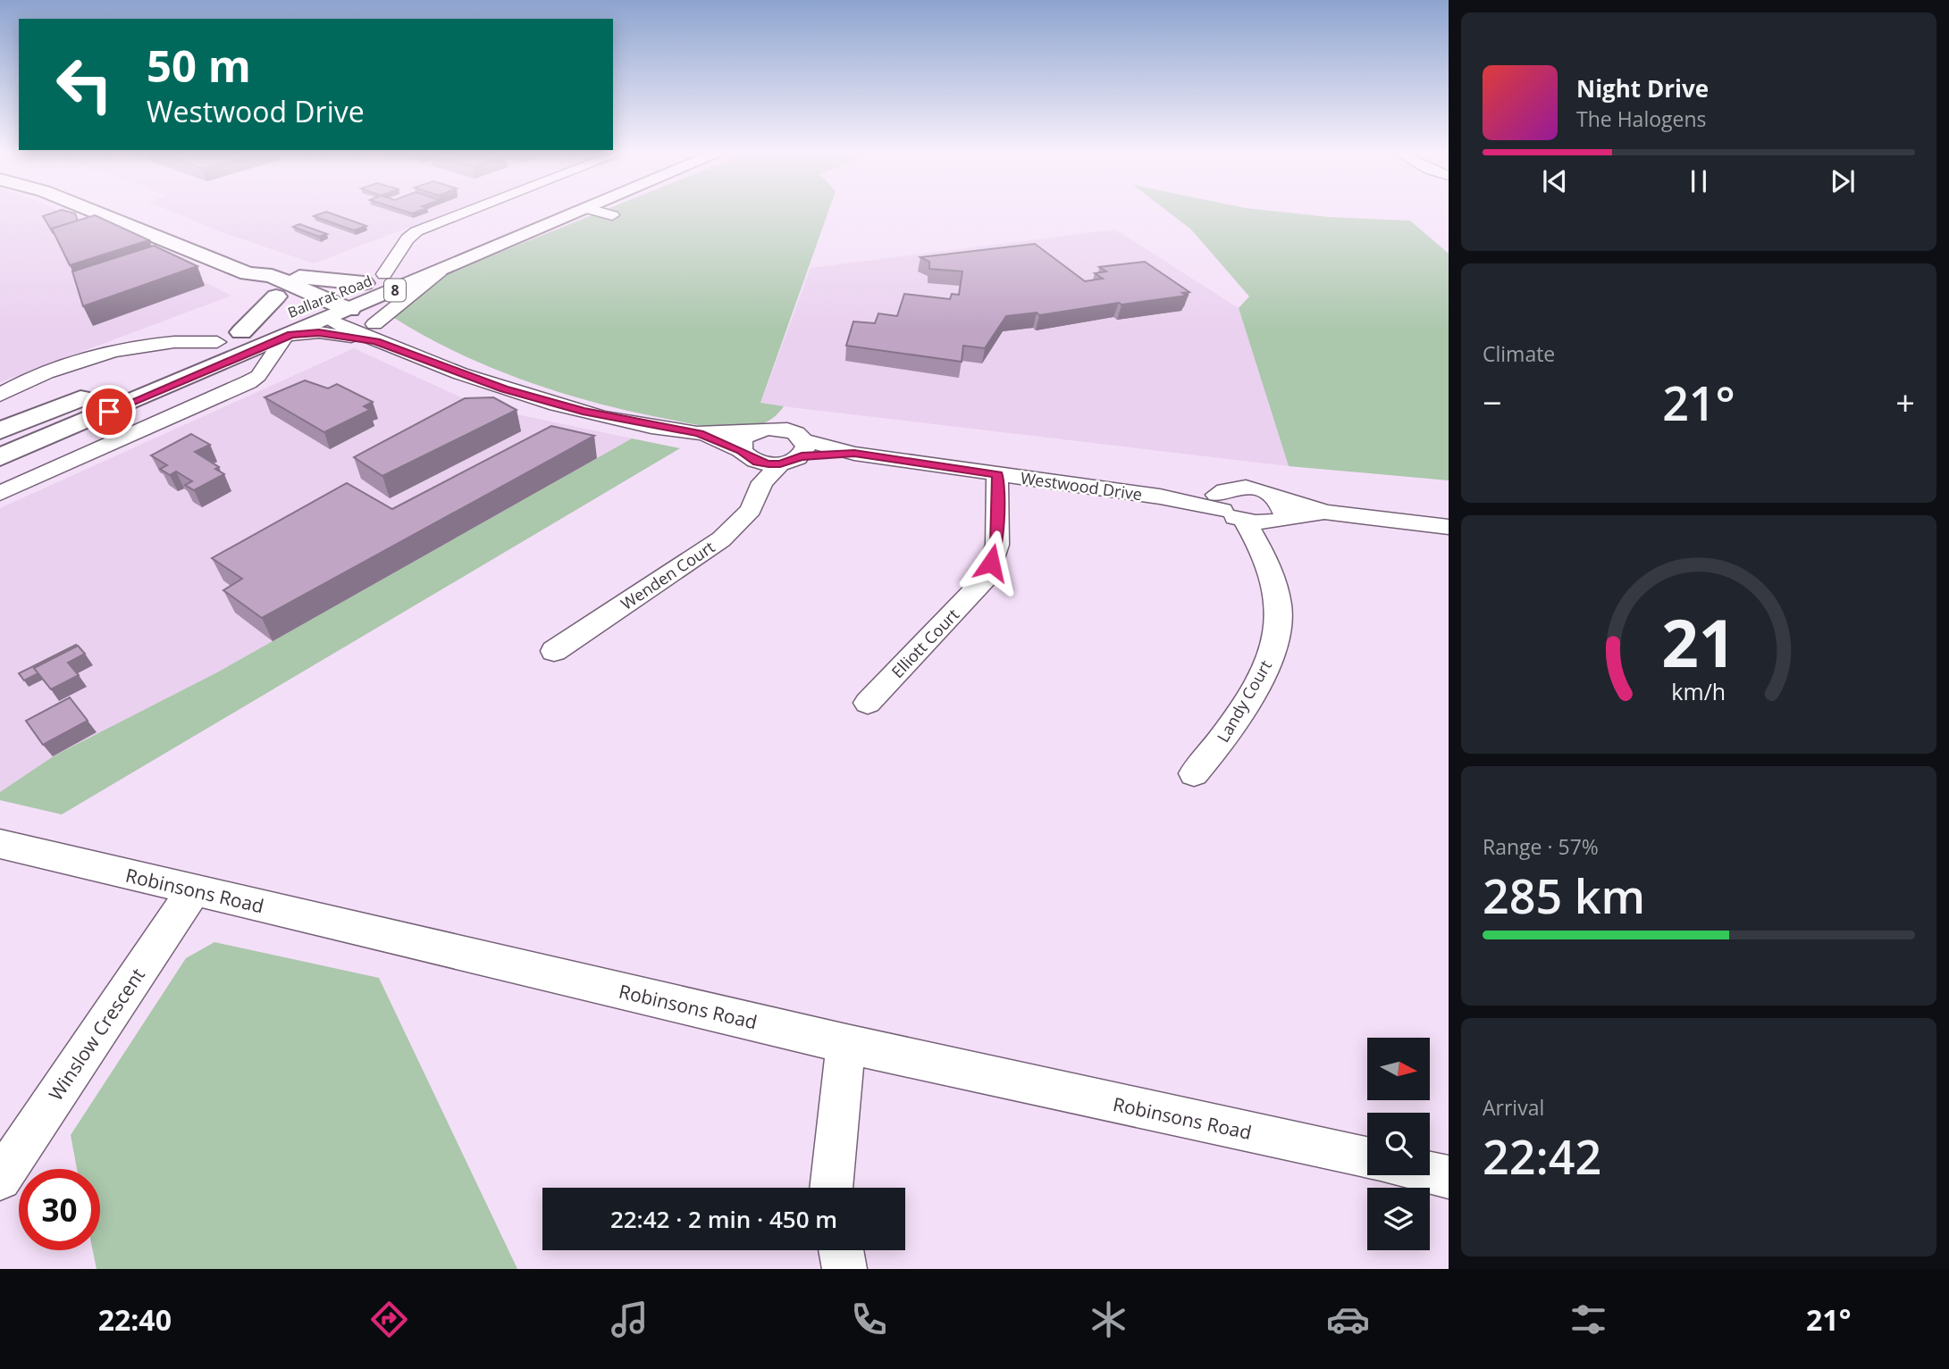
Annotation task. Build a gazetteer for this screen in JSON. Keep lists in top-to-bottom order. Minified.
{"streets":{"main road":["8","Ballarat Road"],"street":["Westwood Drive","Wenden Court","Elliott Court","Landy Court","Robinsons Road","Winslow Crescent"]},"crossings":[["Westwood Drive","Wenden Court"],["Westwood Drive","Elliott Court"],["Robinsons Road","Winslow Crescent"]],"north":"right","page":{"turn":["50 m","Westwood Drive"],"song":["Night Drive","The Halogens"],"tile":["Climate",["Range · 57%","285 km"],["Arrival","22:42"]],"heat":["−","21°","+"],"limit":"30","trip":"22:42 · 2 min · 450 m","tabs":["22:40","21°"],"gauge":["21","km/h"]}}
